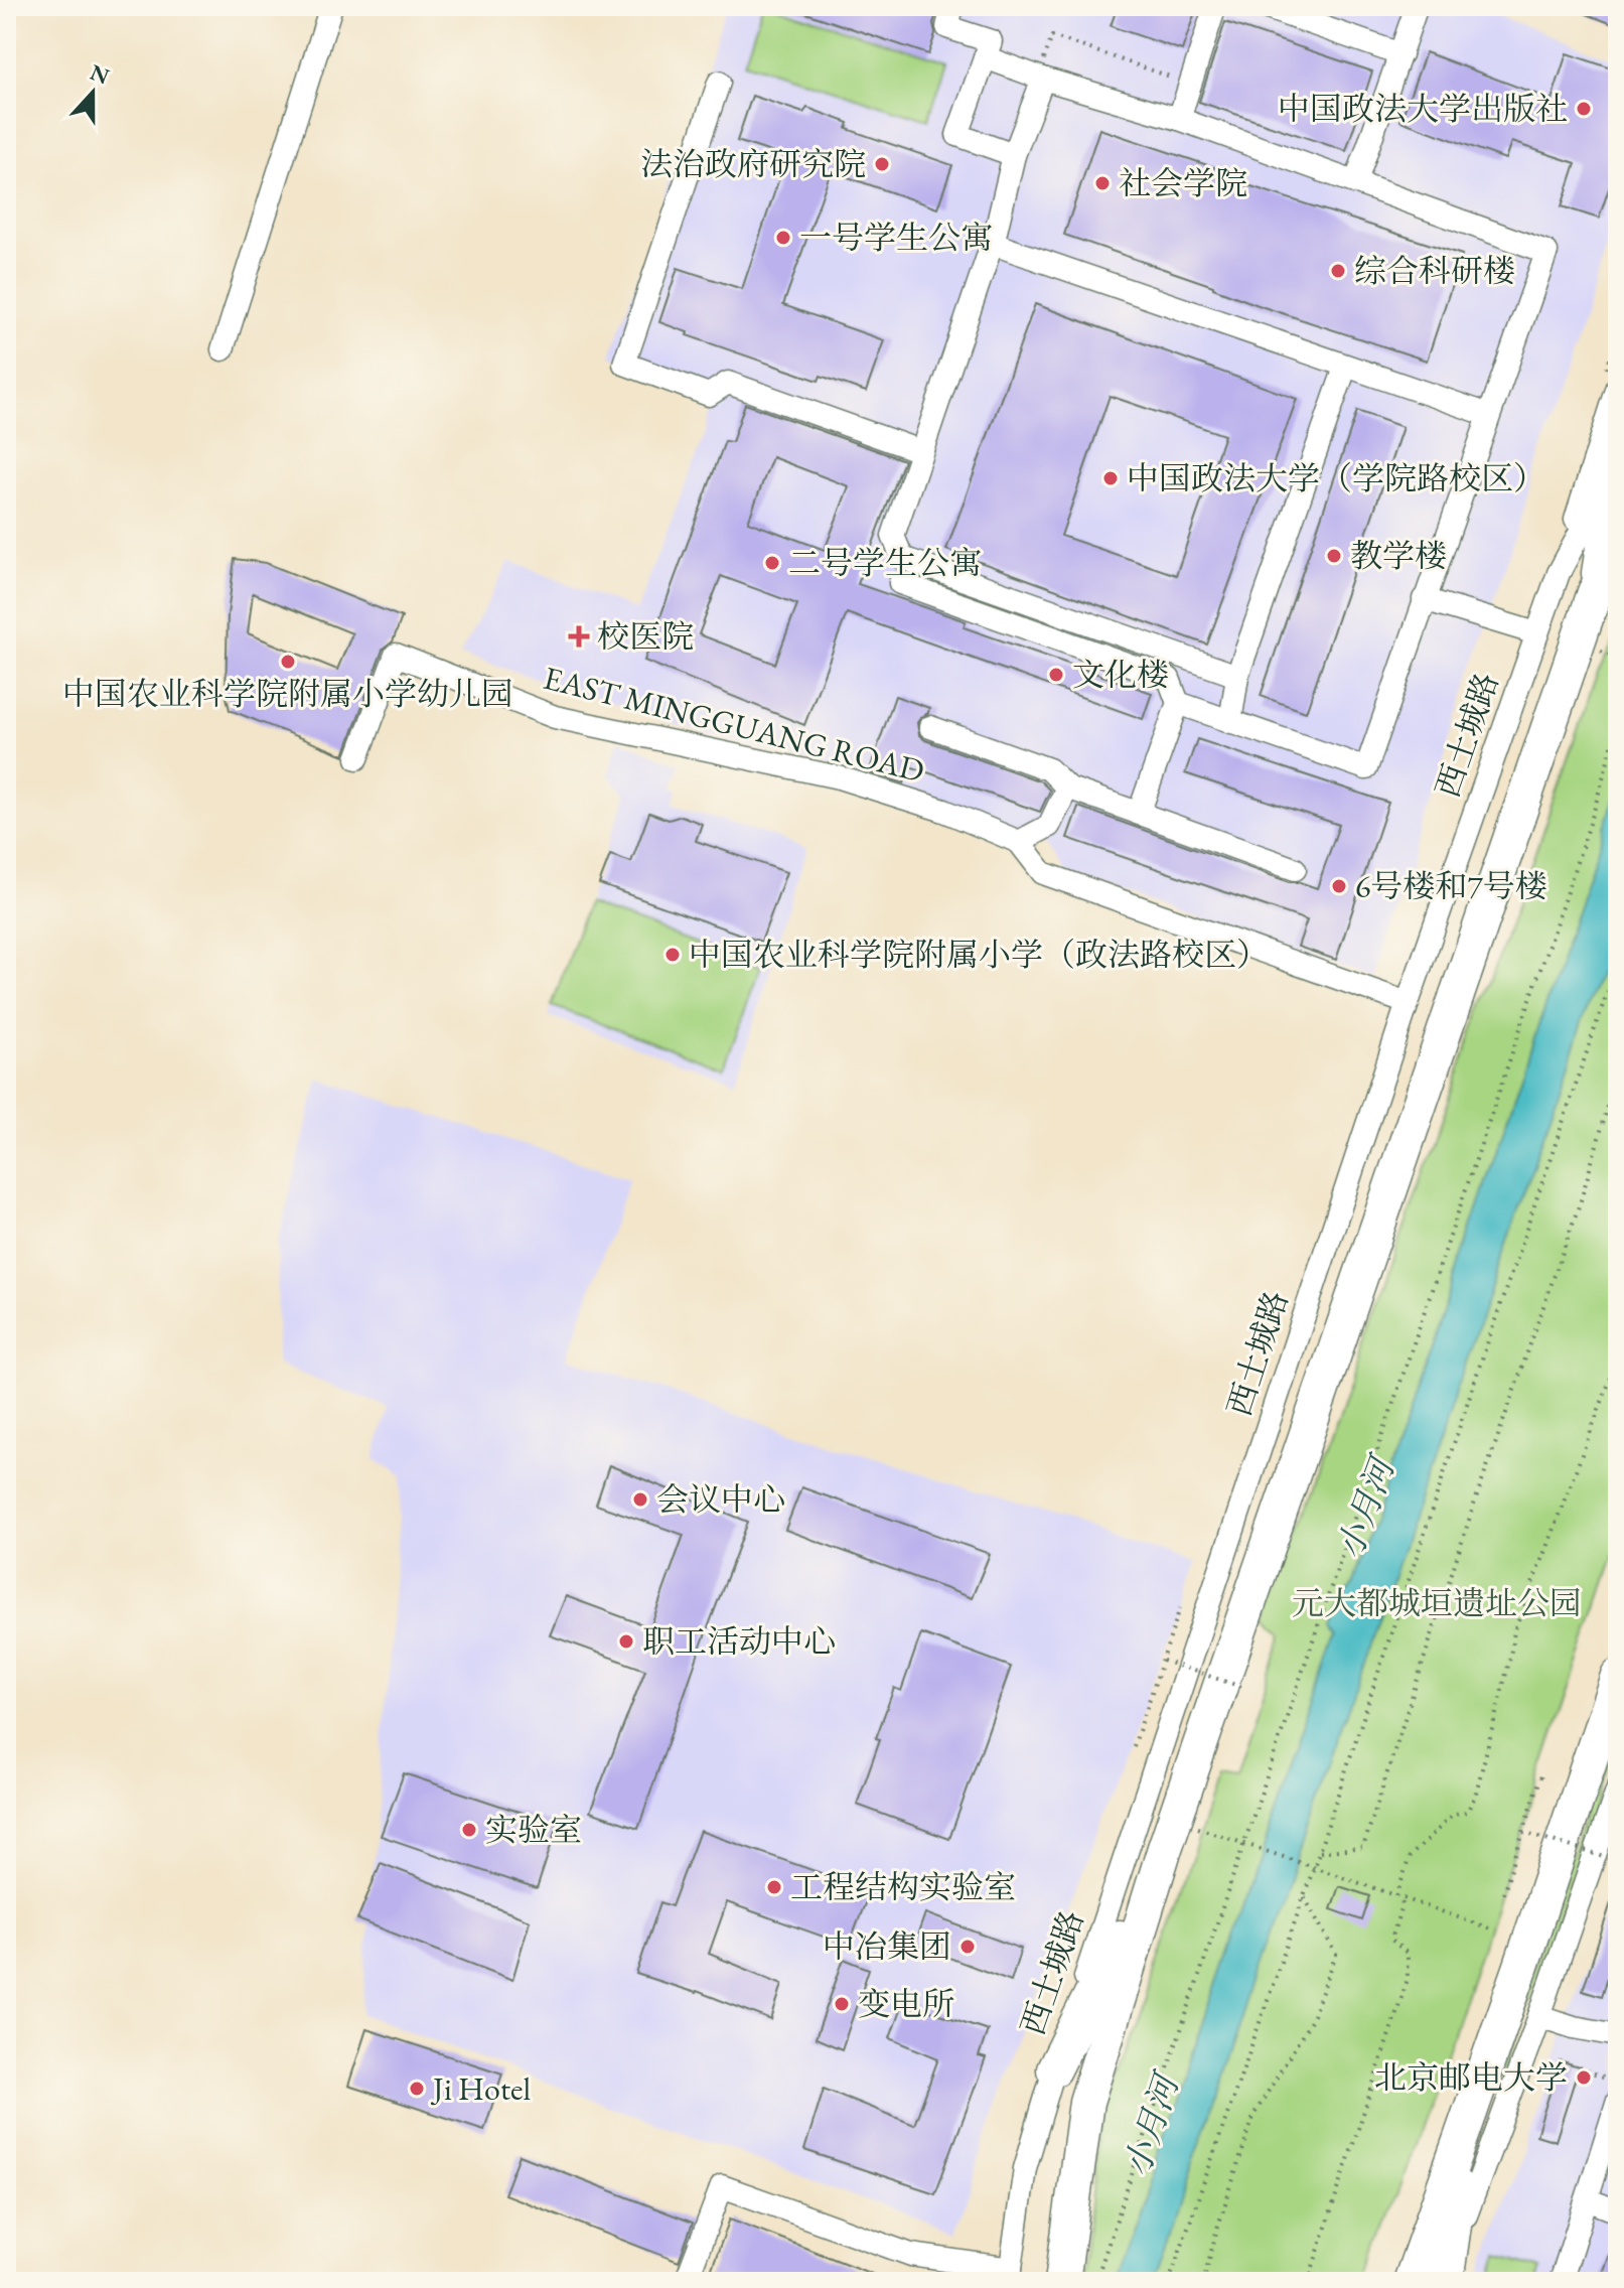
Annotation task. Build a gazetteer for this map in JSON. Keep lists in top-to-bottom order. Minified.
{"streets":{"street":["EAST MINGGUANG ROAD","西土城路"]},"crossings":[["EAST MINGGUANG ROAD","西土城路"]],"water":["小月河"],"parks":["元大都城垣遗址公园"],"places":{"other":["中国政法大学出版社","法治政府研究院","社会学院","一号学生公寓","综合科研楼","中国政法大学（学院路校区）","教学楼","二号学生公寓","中国农业科学院附属小学幼儿园","文化楼","6号楼和7号楼","中国农业科学院附属小学（政法路校区）","会议中心","职工活动中心","实验室","工程结构实验室","中冶集团","变电所","北京邮电大学","Ji Hotel"],"health":["校医院"]},"north":"top"}
